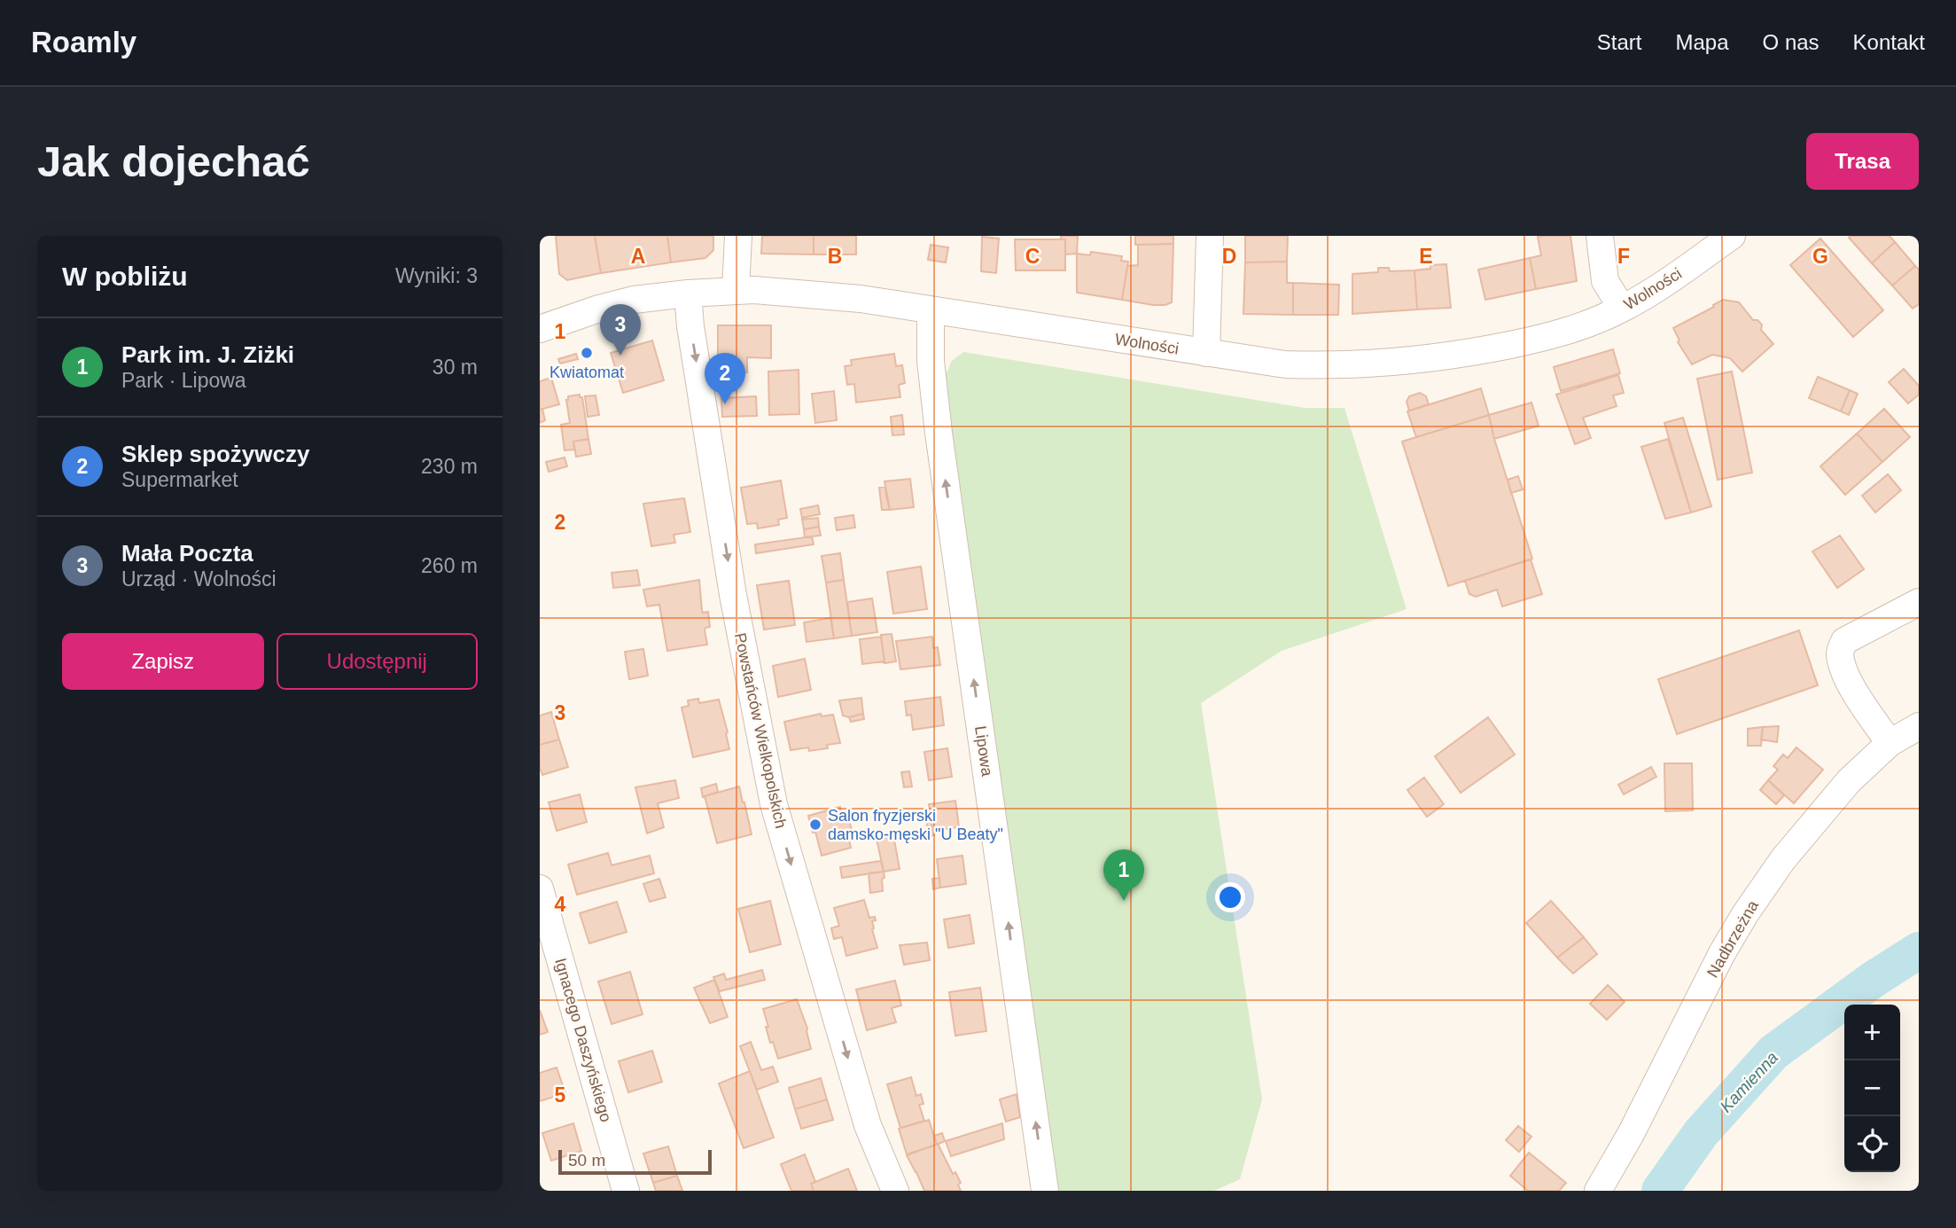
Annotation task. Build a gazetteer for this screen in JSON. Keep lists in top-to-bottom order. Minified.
{"streets":{"street":["Wolności","Powstańców Wielkopolskich","Lipowa","Nadbrzeżna","Ignacego Daszyńskiego"]},"crossings":[["Wolności","Powstańców Wielkopolskich"],["Wolności","Lipowa"]],"one_way":["Powstańców Wielkopolskich","Lipowa"],"water":["Kamienna"],"places":["Kwiatomat","Salon fryzjerski damsko-męski \"U Beaty\""],"scale_bar":"50 m","page":{"header":"Roamly","nav":["Start","Mapa","O nas","Kontakt"],"buttons":["Trasa",["Zapisz","Udostępnij"]],"title":"Jak dojechać","heading":["W pobliżu","Wyniki: 3"],"pins":["3","2","1"],"list":[{"mark":"1","name":"Park im. J. Ziżki","note":"Park · Lipowa","value":"30 m"},{"mark":"2","name":"Sklep spożywczy","note":"Supermarket","value":"230 m"},{"mark":"3","name":"Mała Poczta","note":"Urząd · Wolności","value":"260 m"}],"map_buttons":["+","−"],"scale":"50 m"},"grid":{"columns":["A","B","C","D","E","F","G"],"rows":["1","2","3","4","5"]}}
